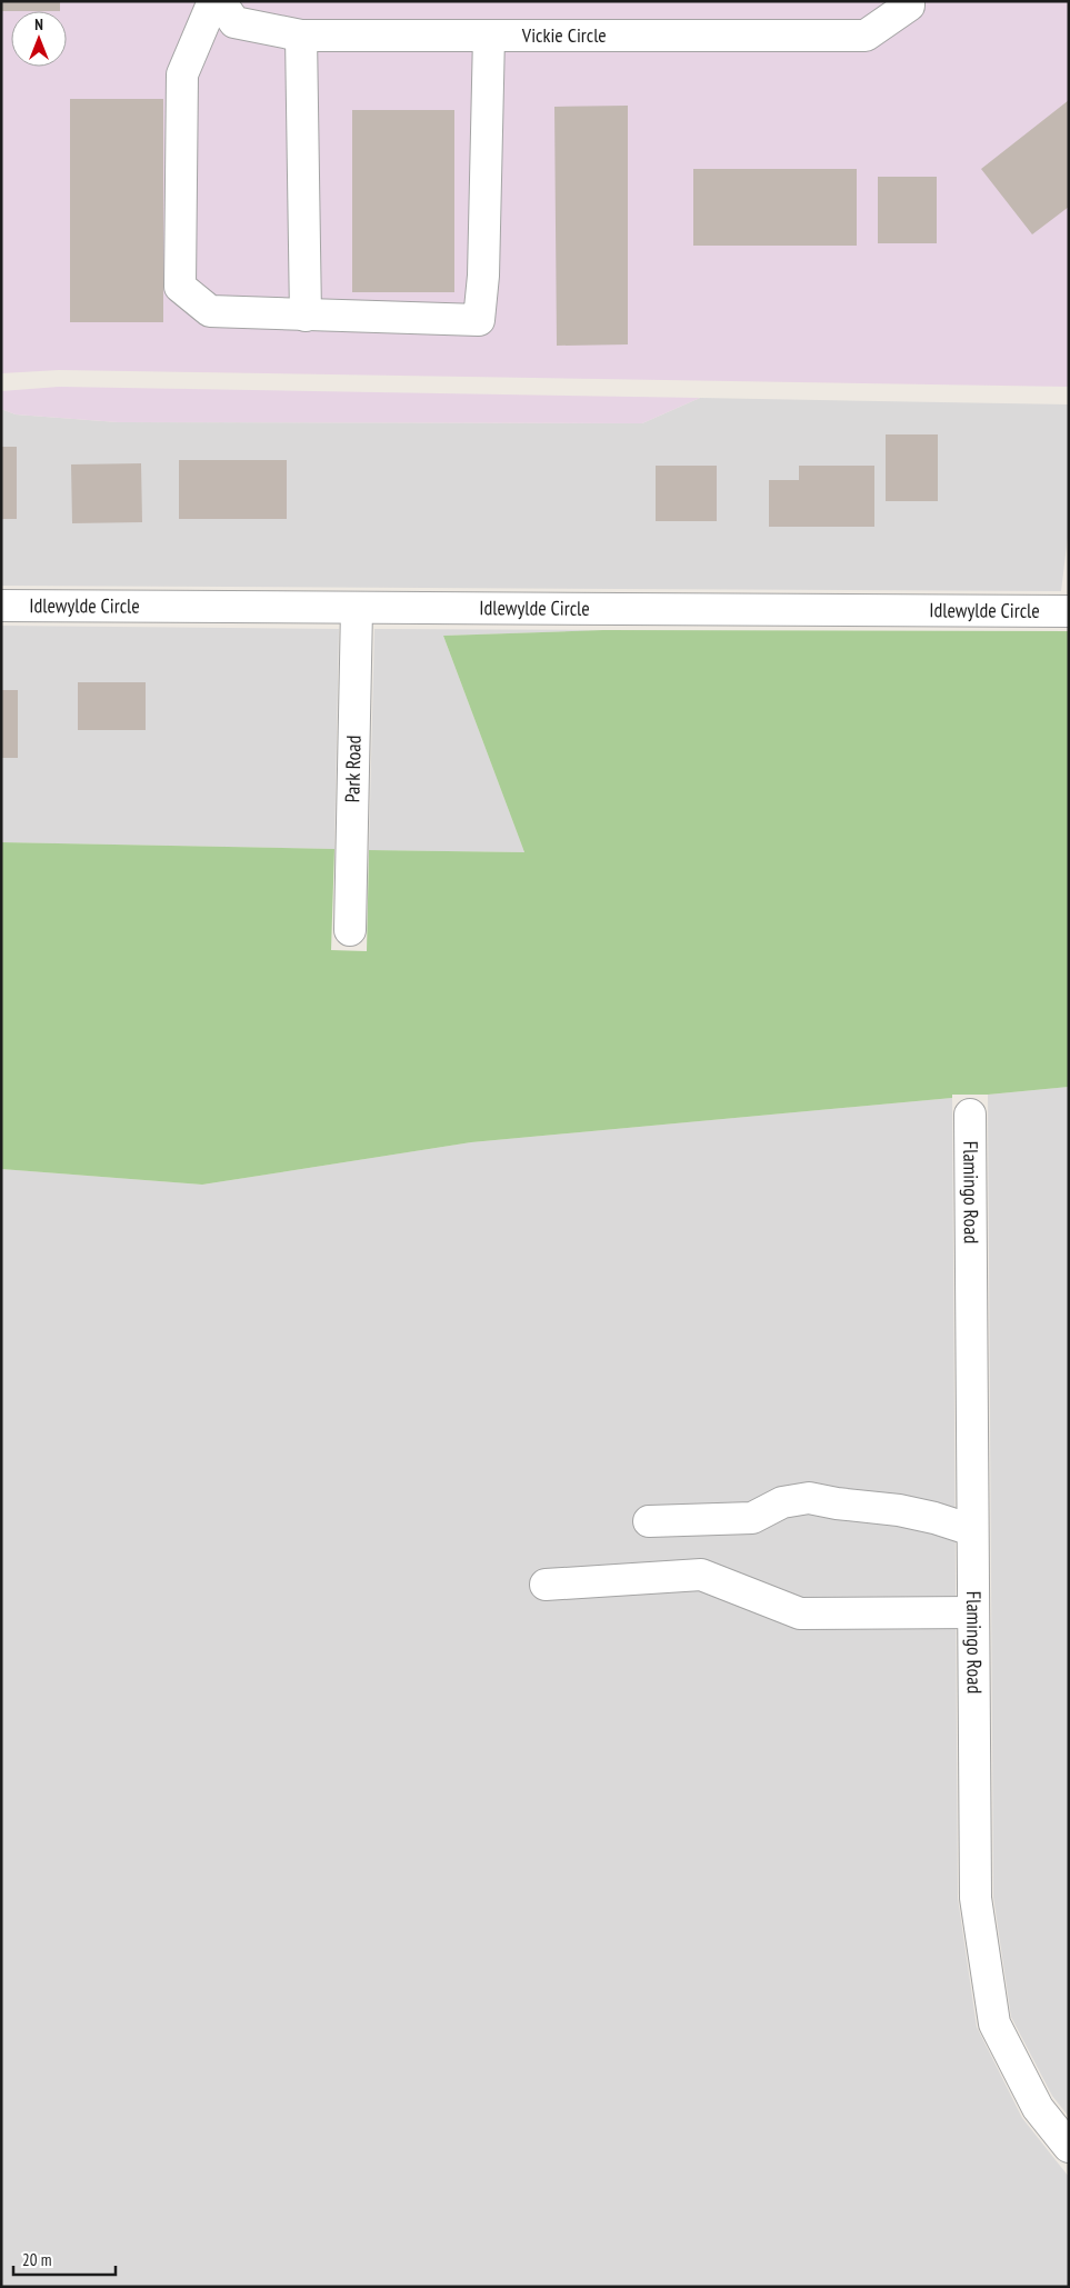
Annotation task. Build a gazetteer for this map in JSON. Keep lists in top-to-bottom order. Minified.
{"streets":{"street":["Vickie Circle","Idlewylde Circle","Park Road","Flamingo Road"]},"crossings":[["Idlewylde Circle","Park Road"]],"scale_bar":"20 m","north":"top"}
